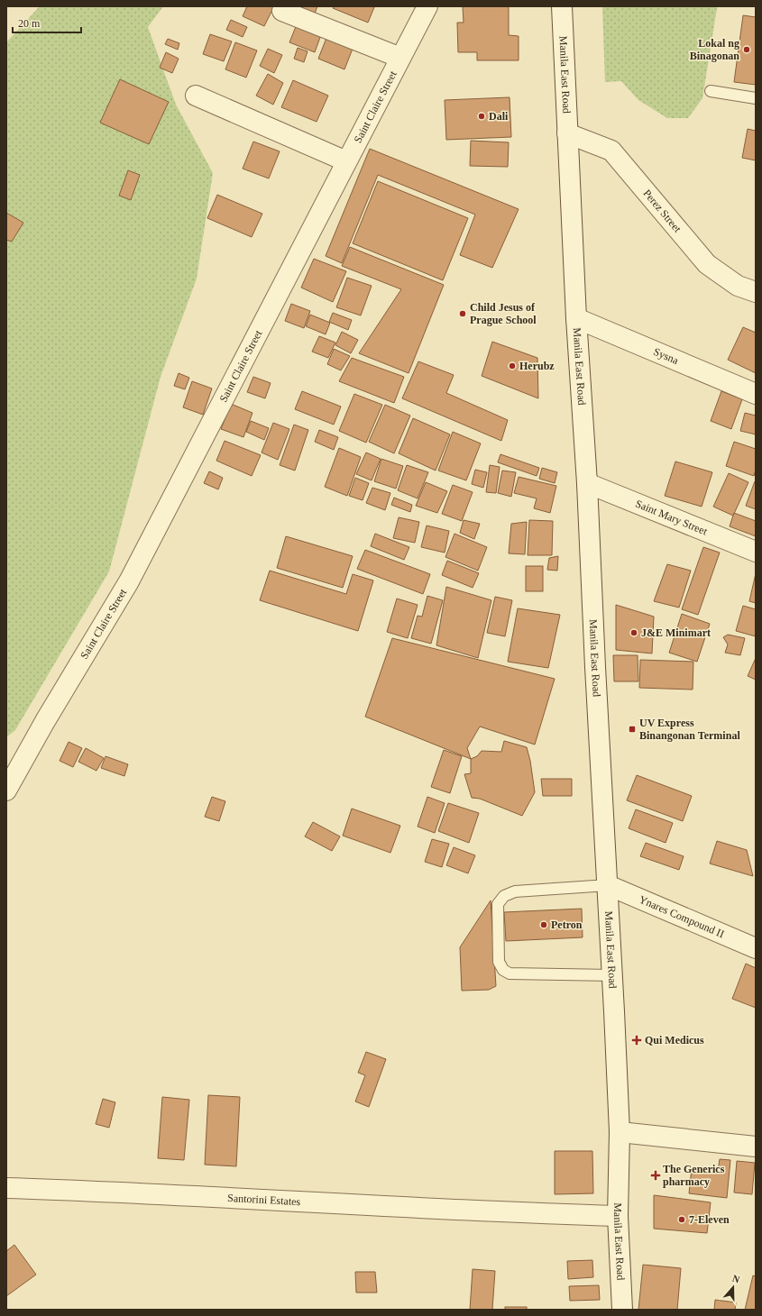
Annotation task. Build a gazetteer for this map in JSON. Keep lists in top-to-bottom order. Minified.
{"streets":{"street":["Manila East Road","Saint Claire Street","Perez Street","Sysna","Saint Mary Street","Ynares Compound II","Santorini Estates"]},"crossings":[["Manila East Road","Perez Street"],["Manila East Road","Sysna"],["Manila East Road","Saint Mary Street"],["Manila East Road","Ynares Compound II"],["Manila East Road","Santorini Estates"]],"places":{"other":["Lokal ng Binagonan","Dali","Child Jesus of Prague School","Herubz","J&E Minimart","Petron","7-Eleven"],"transit":["UV Express Binangonan Terminal"],"health":["Qui Medicus","The Generics pharmacy"]},"scale_bar":"20 m","north":"top"}
